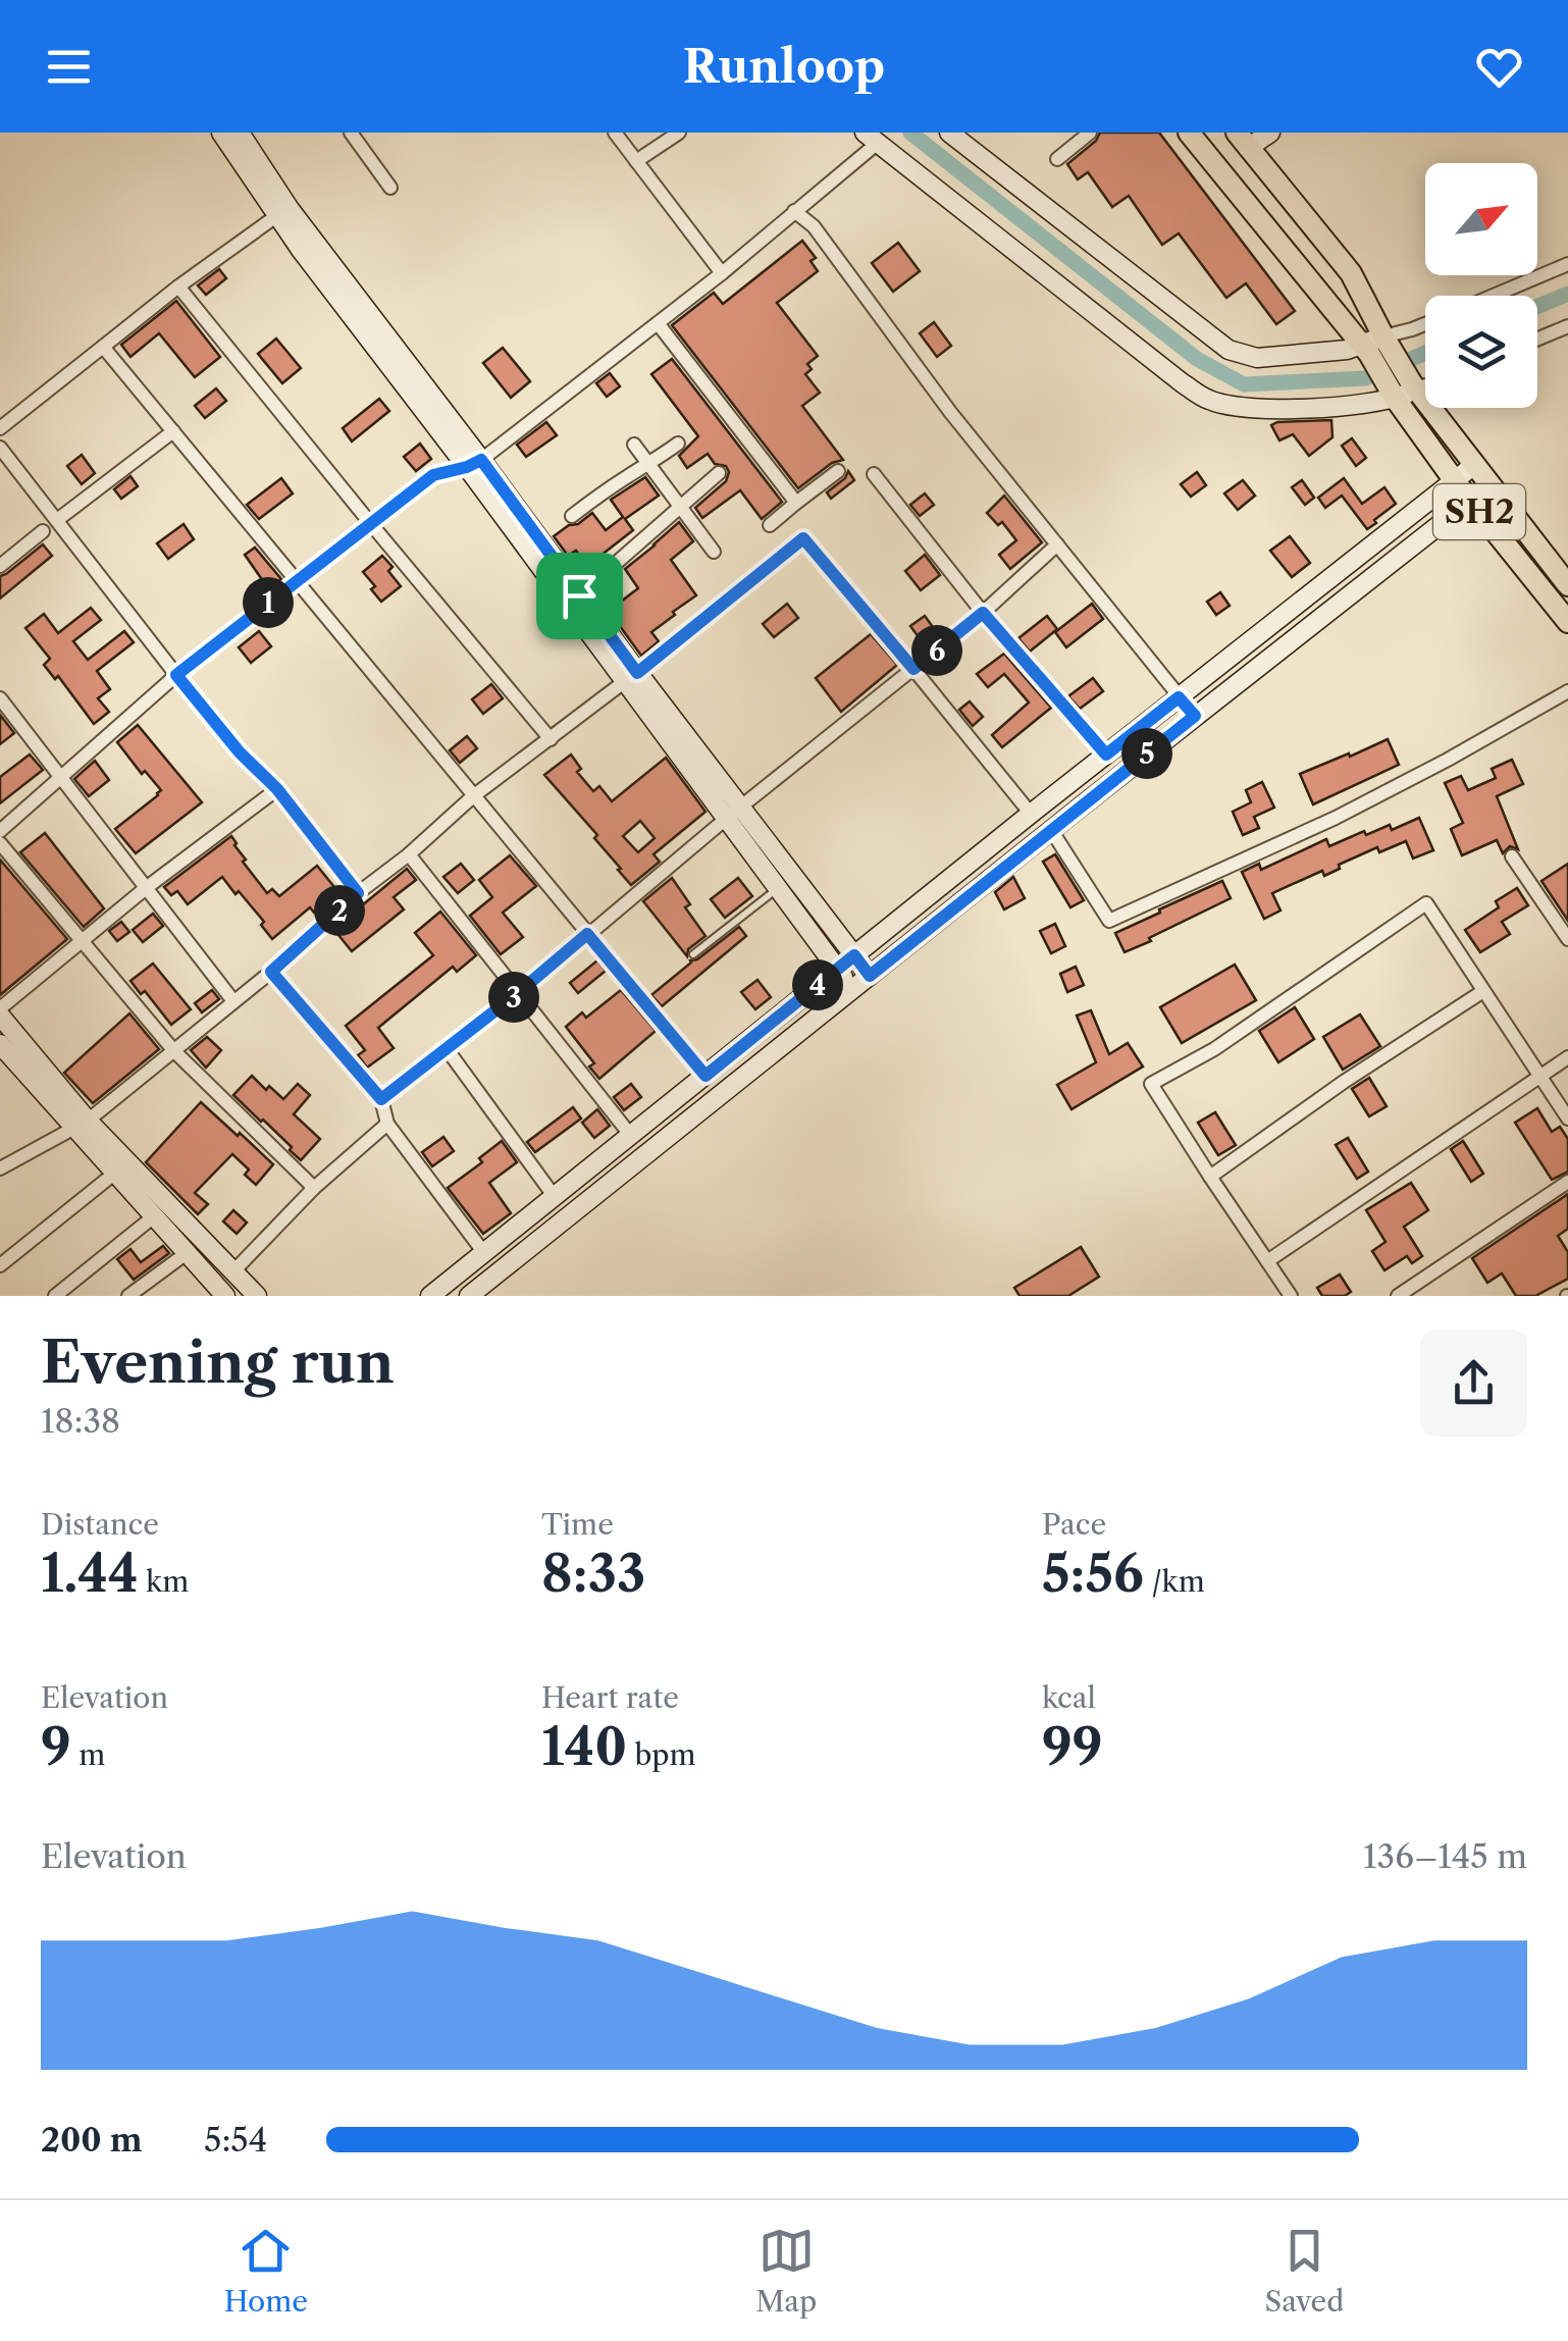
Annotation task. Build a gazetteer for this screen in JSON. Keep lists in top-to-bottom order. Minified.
{"streets":{"main road":["SH2"]},"north":"top right","page":{"header":"Runloop","pins":["1","6","5","2","4","3"],"heading":["Evening run","18:38"],"stats":[["Distance","1.44 km"],["Time","8:33"],["Pace","5:56 /km"],["Elevation","9 m"],["Heart rate","140 bpm"],["kcal","99"]],"chart":["Elevation","136–145 m"],"list":[{"name":"200 m","note":"5:54"}],"tabs":["Home","Map","Saved"]}}
